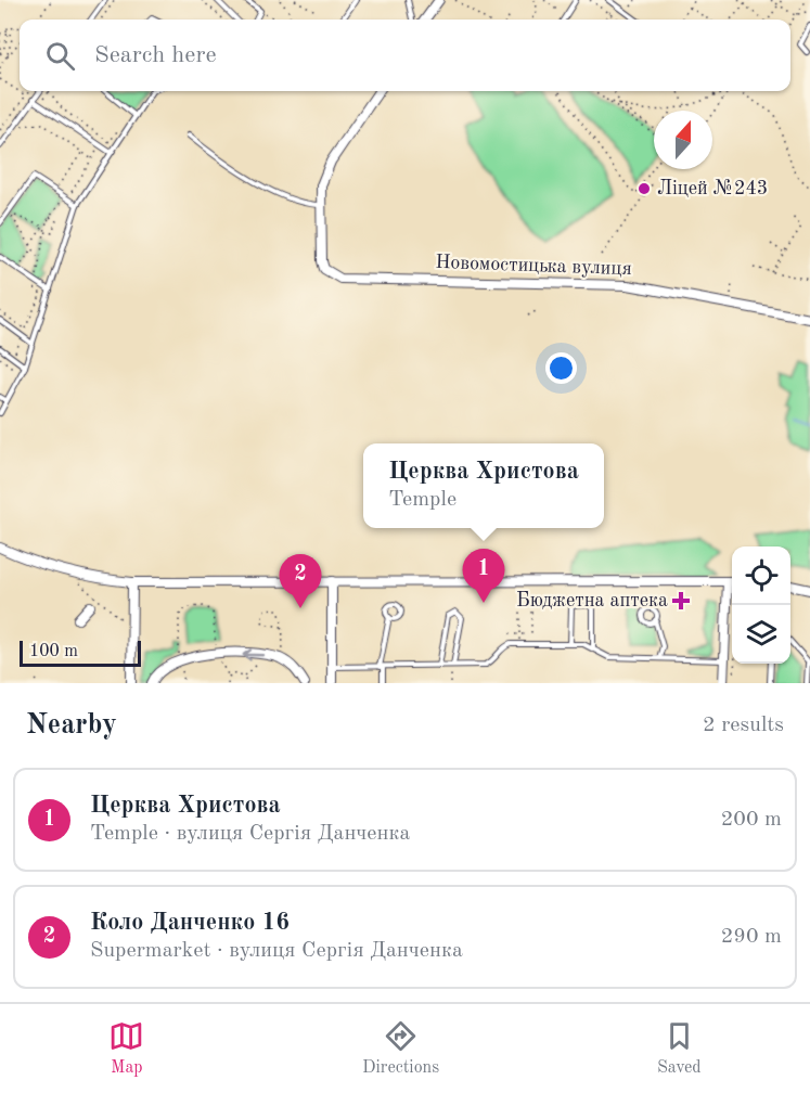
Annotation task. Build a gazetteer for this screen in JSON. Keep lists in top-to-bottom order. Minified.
{"streets":{"street":["Новомостицька вулиця"]},"places":{"other":["Ліцей №243"],"health":["Бюджетна аптека"]},"scale_bar":"100 m","north":"top","page":{"search":"Search here","popup":["Церква Христова","Temple"],"pins":["1","2"],"scale":"100 m","heading":["Nearby","2 results"],"list":[{"mark":"1","name":"Церква Христова","note":"Temple · вулиця Сергія Данченка","value":"200 m"},{"mark":"2","name":"Коло Данченко 16","note":"Supermarket · вулиця Сергія Данченка","value":"290 m"}],"nav":["Map","Directions","Saved"]}}
